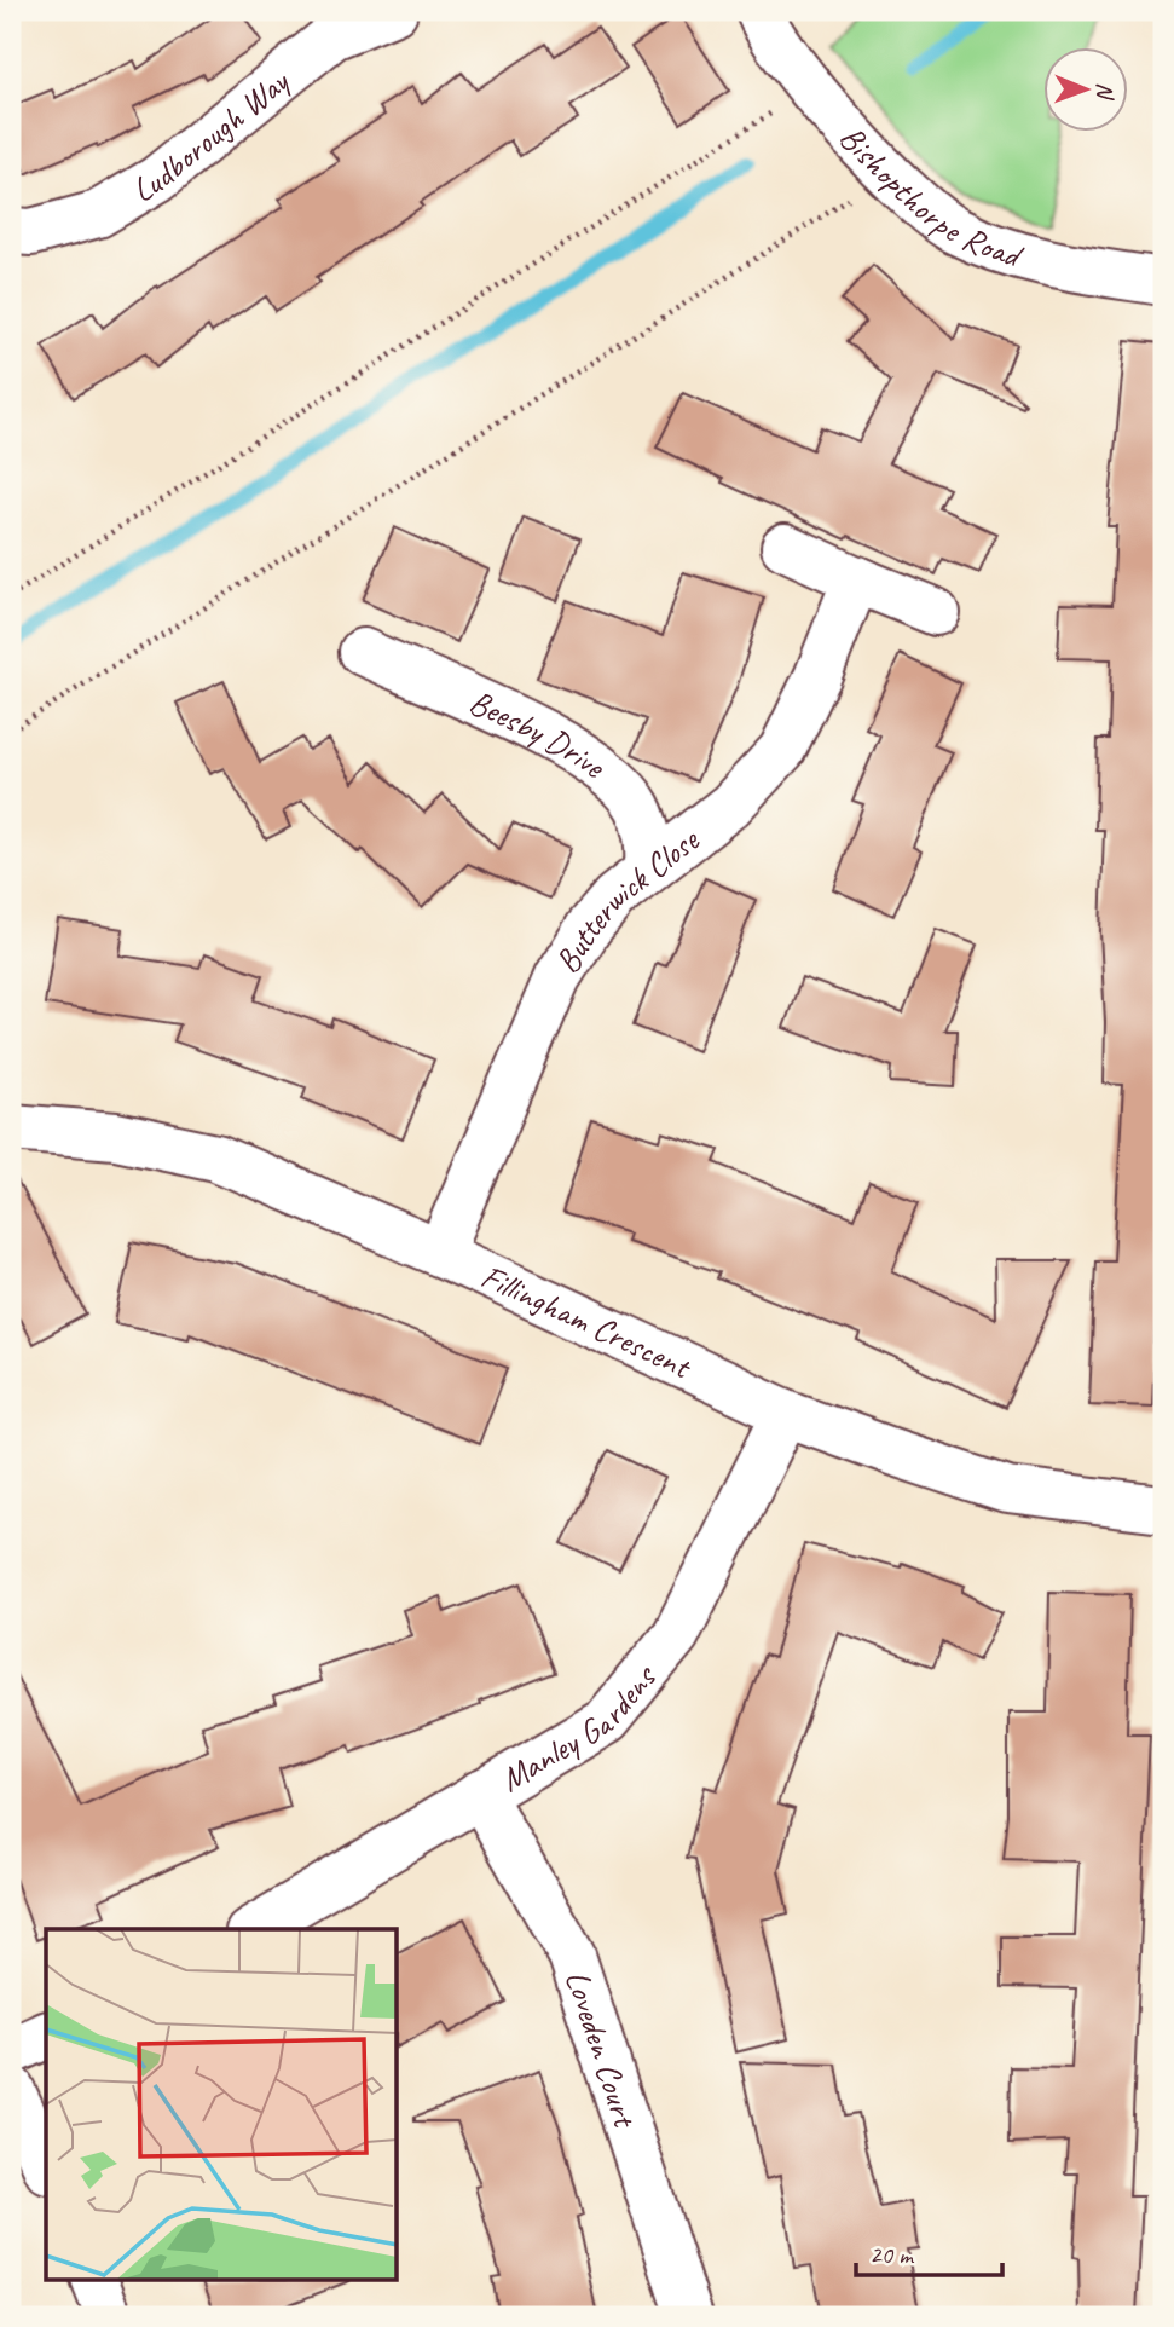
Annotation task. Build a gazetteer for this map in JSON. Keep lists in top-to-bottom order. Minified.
{"streets":{"street":["Ludborough Way","Bishopthorpe Road","Beesby Drive","Butterwick Close","Fillingham Crescent","Manley Gardens","Loveden Court"]},"crossings":[["Beesby Drive","Butterwick Close"],["Butterwick Close","Fillingham Crescent"],["Fillingham Crescent","Manley Gardens"],["Manley Gardens","Loveden Court"]],"scale_bar":"20 m","north":"right"}
